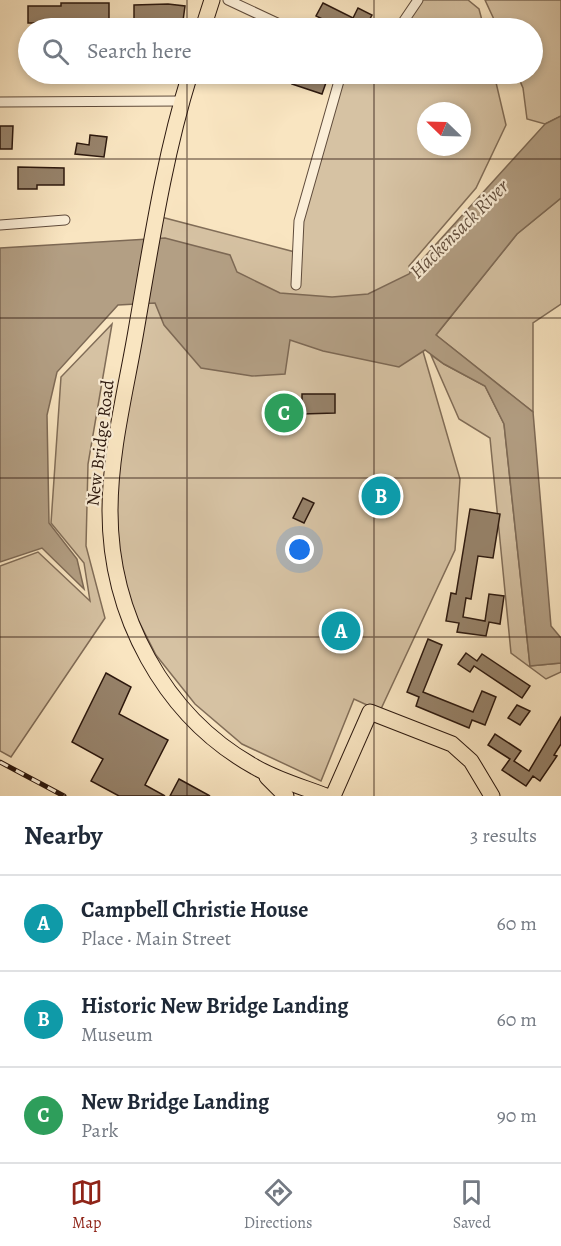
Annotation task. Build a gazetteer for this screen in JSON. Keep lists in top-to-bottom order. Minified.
{"streets":{"main road":["New Bridge Road"]},"water":["Hackensack River"],"north":"top left","page":{"search":"Search here","pins":["C","B","A"],"heading":["Nearby","3 results"],"list":[{"mark":"A","name":"Campbell Christie House","note":"Place · Main Street","value":"60 m"},{"mark":"B","name":"Historic New Bridge Landing","note":"Museum","value":"60 m"},{"mark":"C","name":"New Bridge Landing","note":"Park","value":"90 m"}],"nav":["Map","Directions","Saved"]}}
